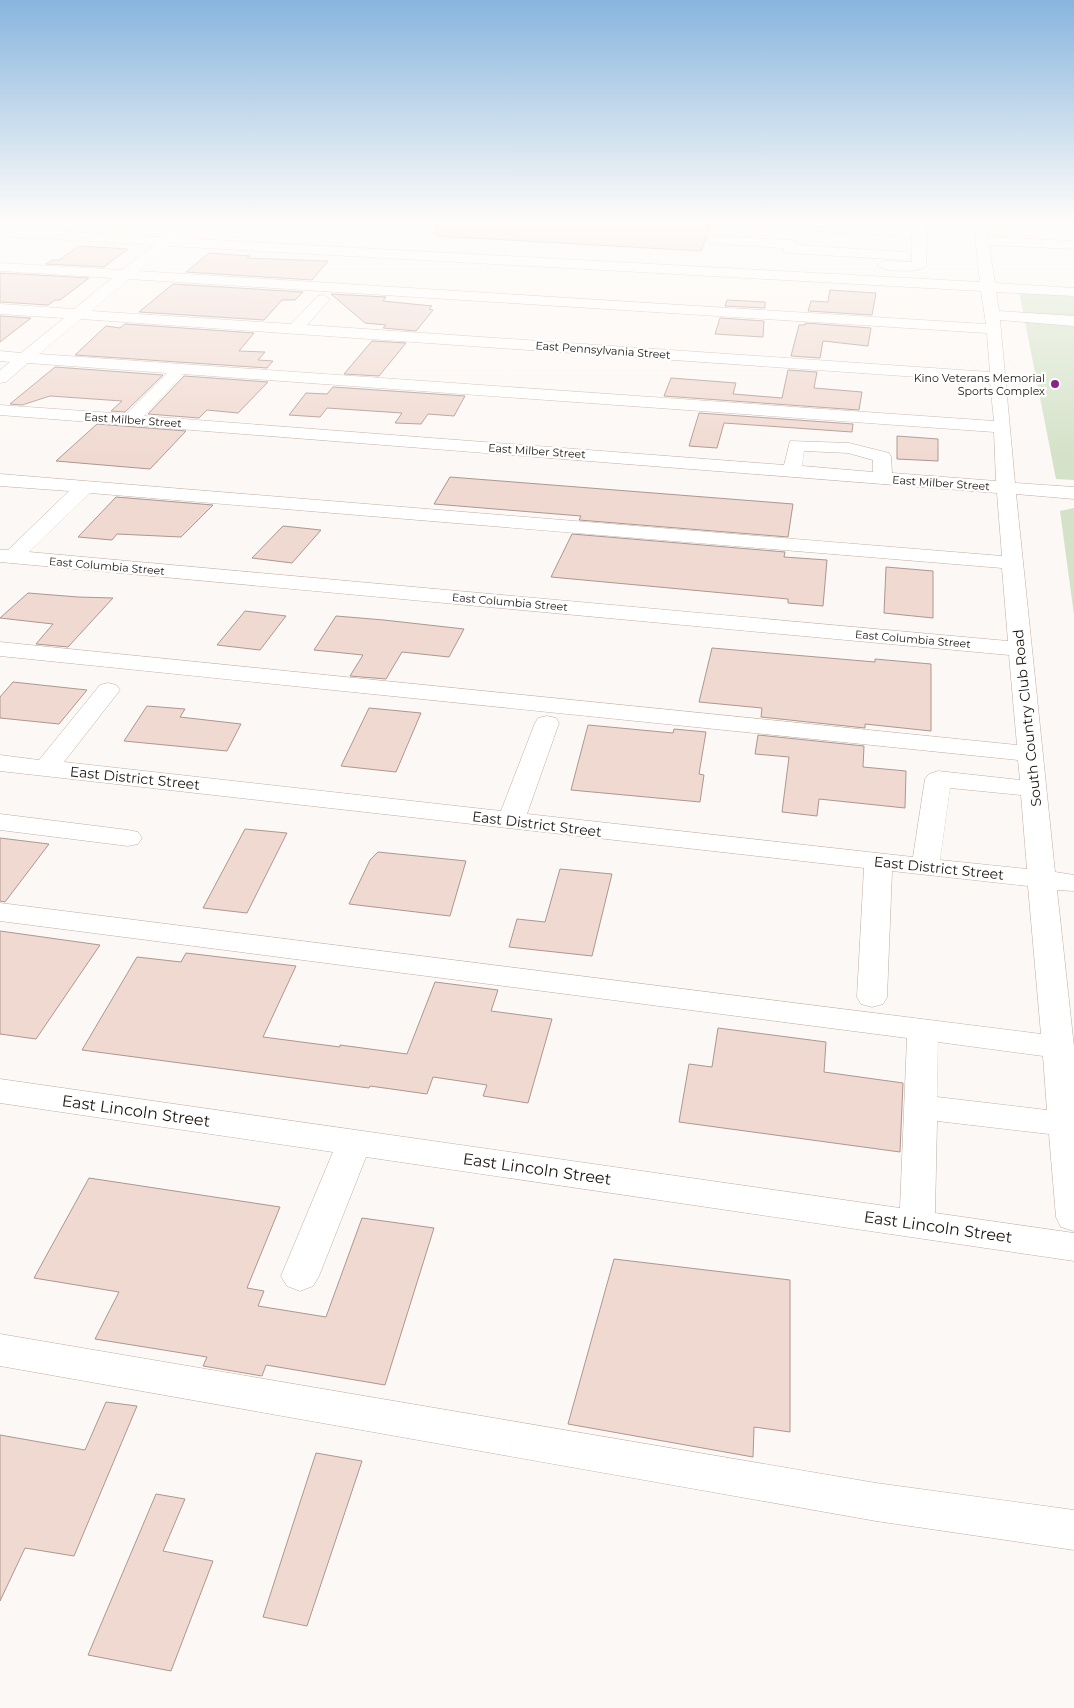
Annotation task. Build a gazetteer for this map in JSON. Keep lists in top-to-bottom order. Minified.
{"streets":{"street":["East Pennsylvania Street","East Milber Street","East Columbia Street","South Country Club Road","East District Street","East Lincoln Street"]},"crossings":[["East Pennsylvania Street","South Country Club Road"],["East Milber Street","South Country Club Road"],["East Columbia Street","South Country Club Road"],["South Country Club Road","East District Street"]],"places":["Kino Veterans Memorial Sports Complex"]}
